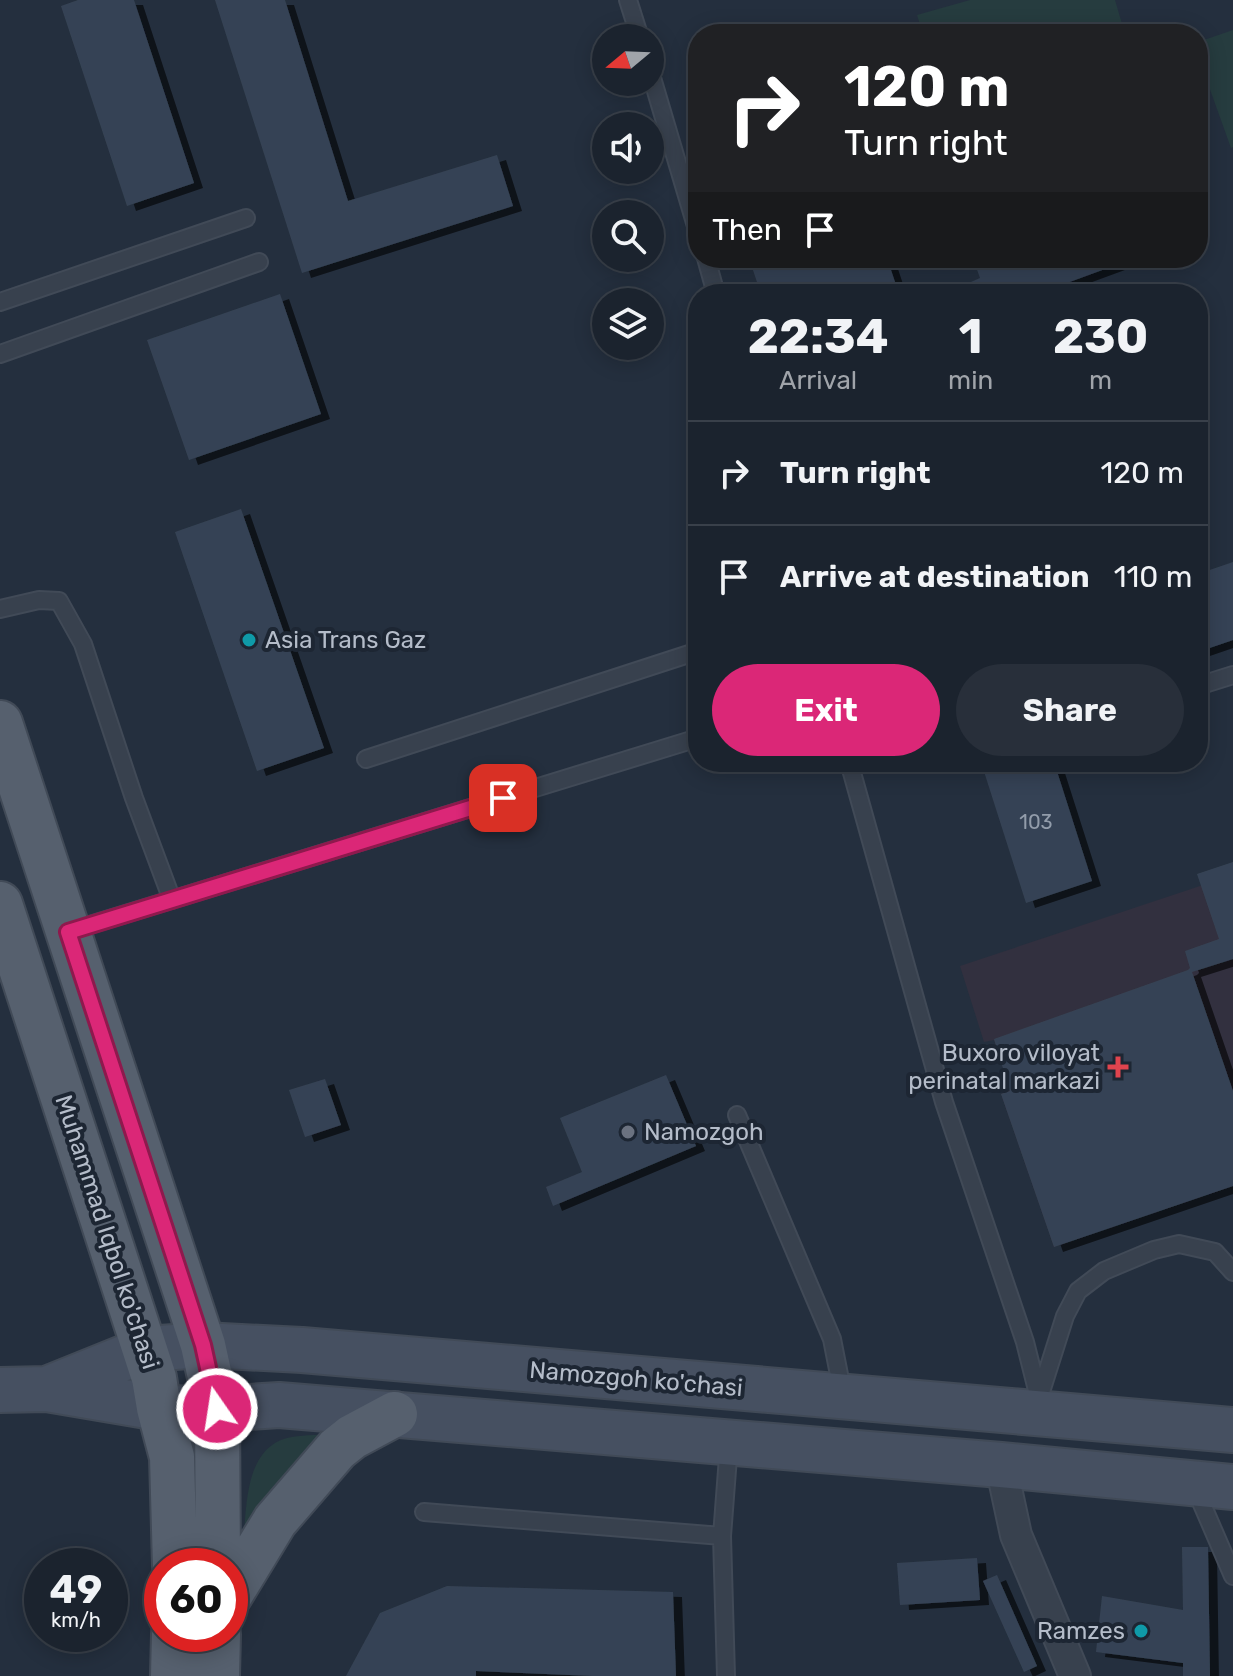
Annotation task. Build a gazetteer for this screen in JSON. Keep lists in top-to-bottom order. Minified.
{"streets":{"main road":["Muhammad Iqbol ko'chasi","Namozgoh ko'chasi"]},"crossings":[["Muhammad Iqbol ko'chasi","Namozgoh ko'chasi"]],"places":{"other":["Asia Trans Gaz","Namozgoh","Ramzes"],"health":["Buxoro viloyat perinatal markazi"]},"house_numbers":["103"],"north":"left","page":{"turn":["120 m","Turn right"],"then":"Then","eta":["22:34","Arrival","1","min","230","m"],"list":[{"name":"Turn right","value":"120 m"},{"name":"Arrive at destination","value":"110 m"}],"buttons":["Exit","Share"],"speed":"49 km/h","limit":"60"}}
